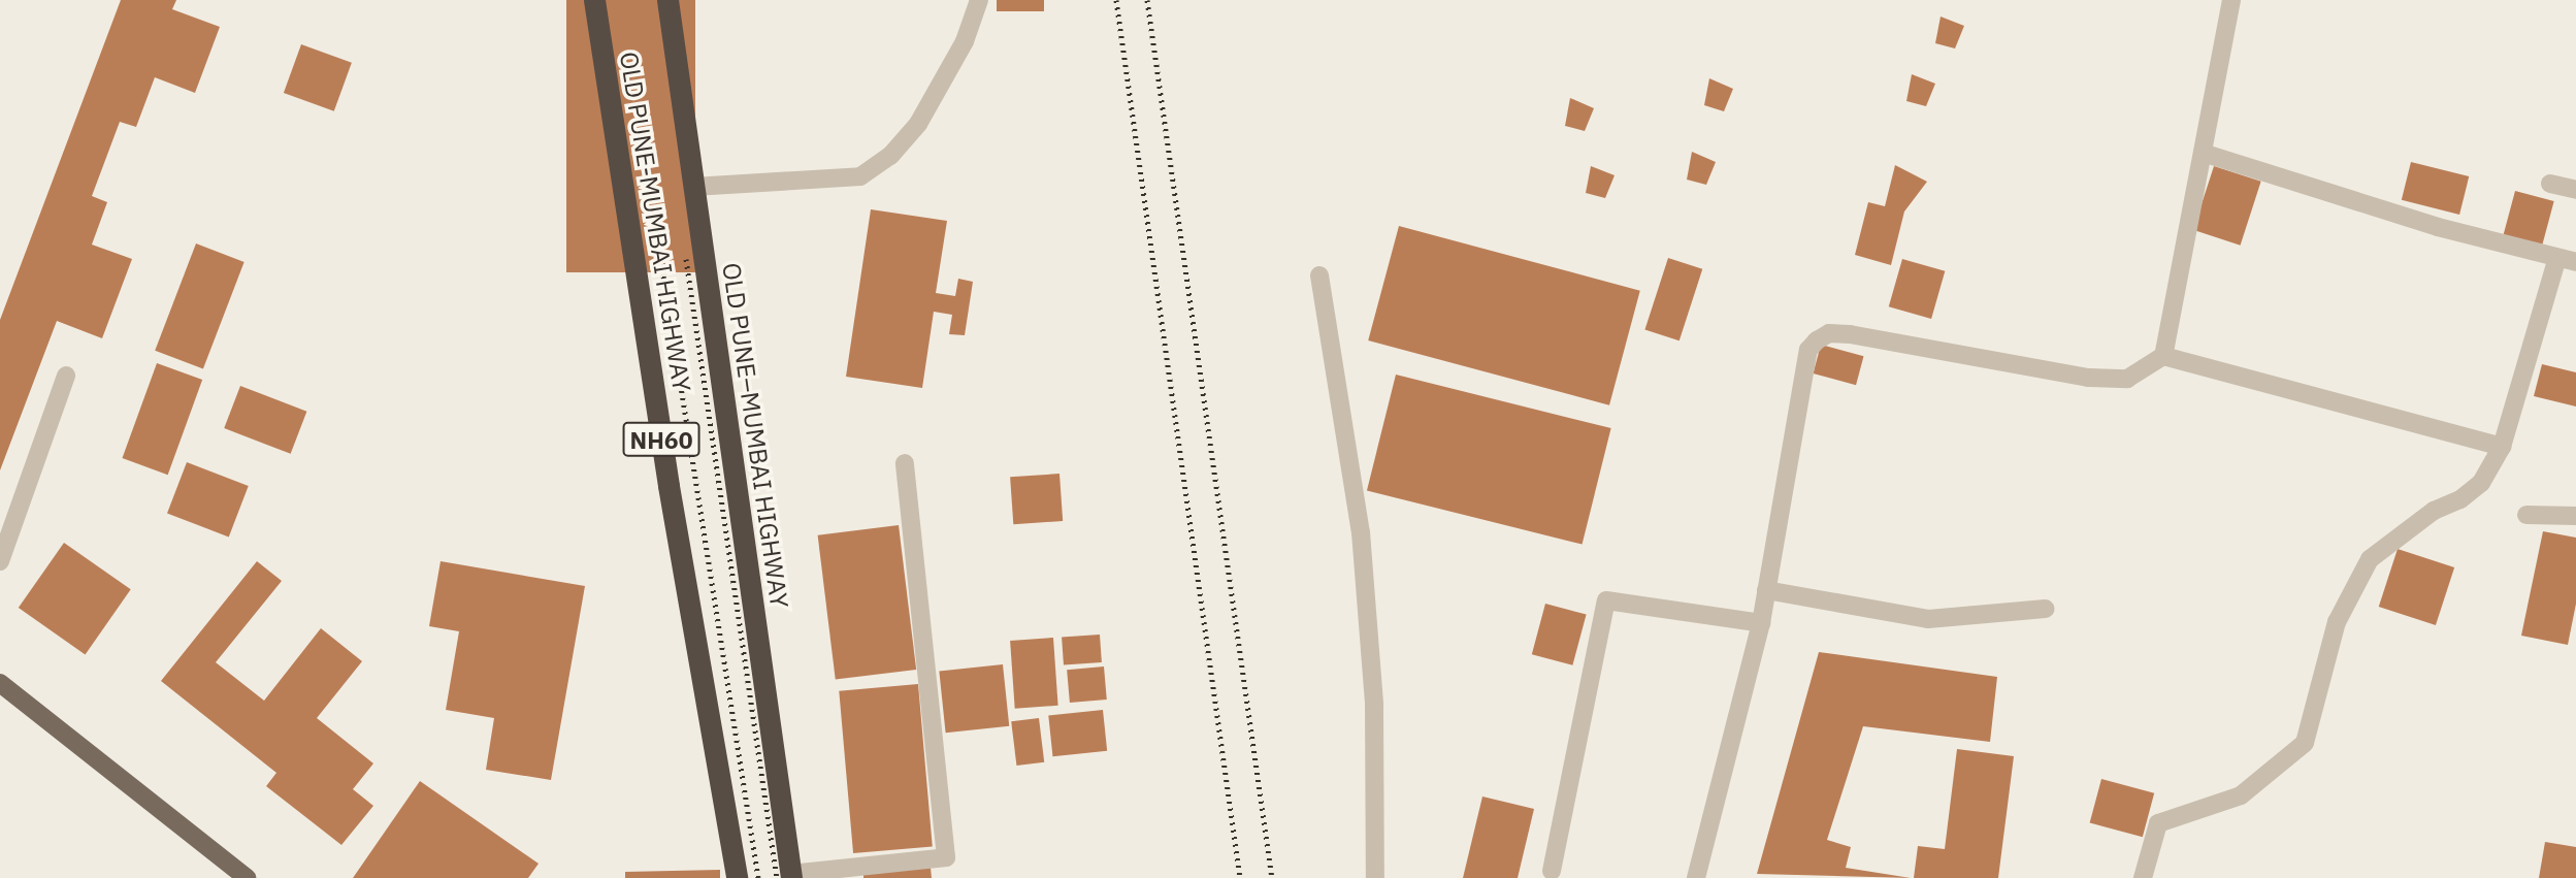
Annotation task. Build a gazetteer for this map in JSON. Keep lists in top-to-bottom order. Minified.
{"streets":{"highway":["OLD PUNE-MUMBAI HIGHWAY","OLD PUNE–MUMBAI HIGHWAY","NH60"]}}
